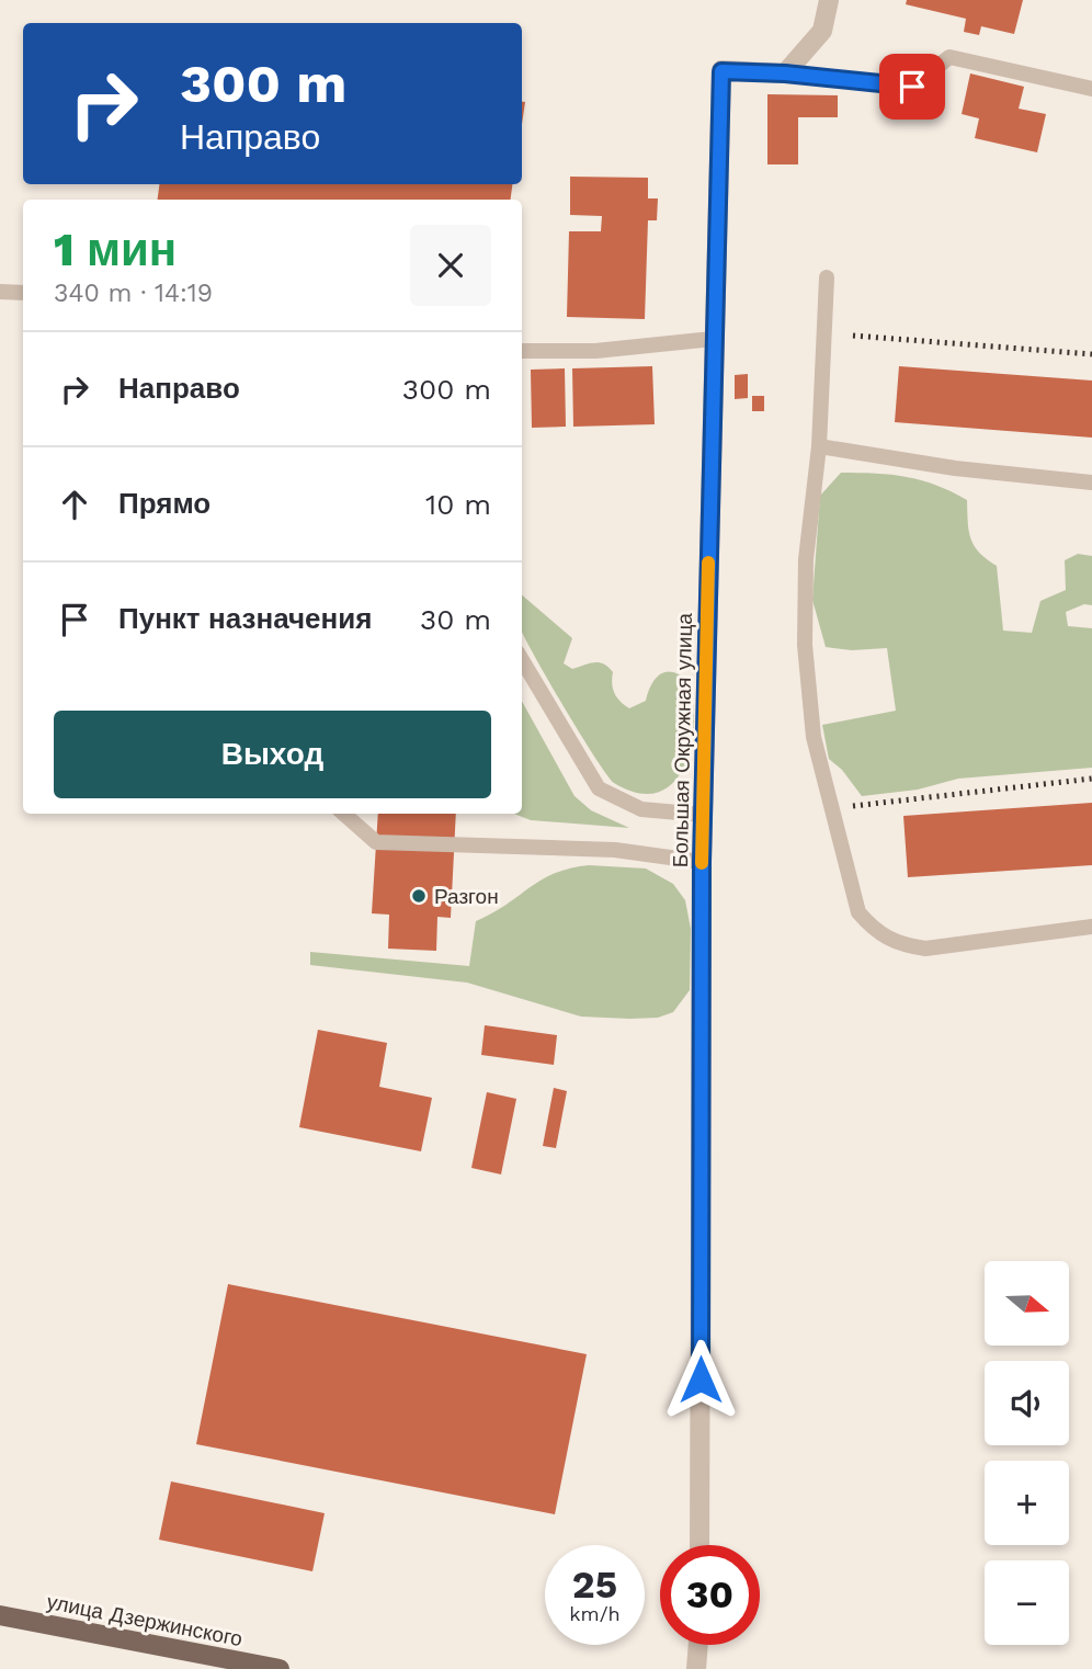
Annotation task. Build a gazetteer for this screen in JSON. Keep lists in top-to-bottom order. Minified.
{"streets":{"main road":["улица Дзержинского"],"street":["Большая Окружная улица"]},"places":["Разгон"],"north":"right","page":{"turn":["300 m","Направо"],"heading":["1 мин","340 m · 14:19"],"list":[{"name":"Направо","value":"300 m"},{"name":"Прямо","value":"10 m"},{"name":"Пункт назначения","value":"30 m"}],"buttons":"Выход","map_buttons":["+","−"],"speed":"25 km/h","limit":"30"}}
